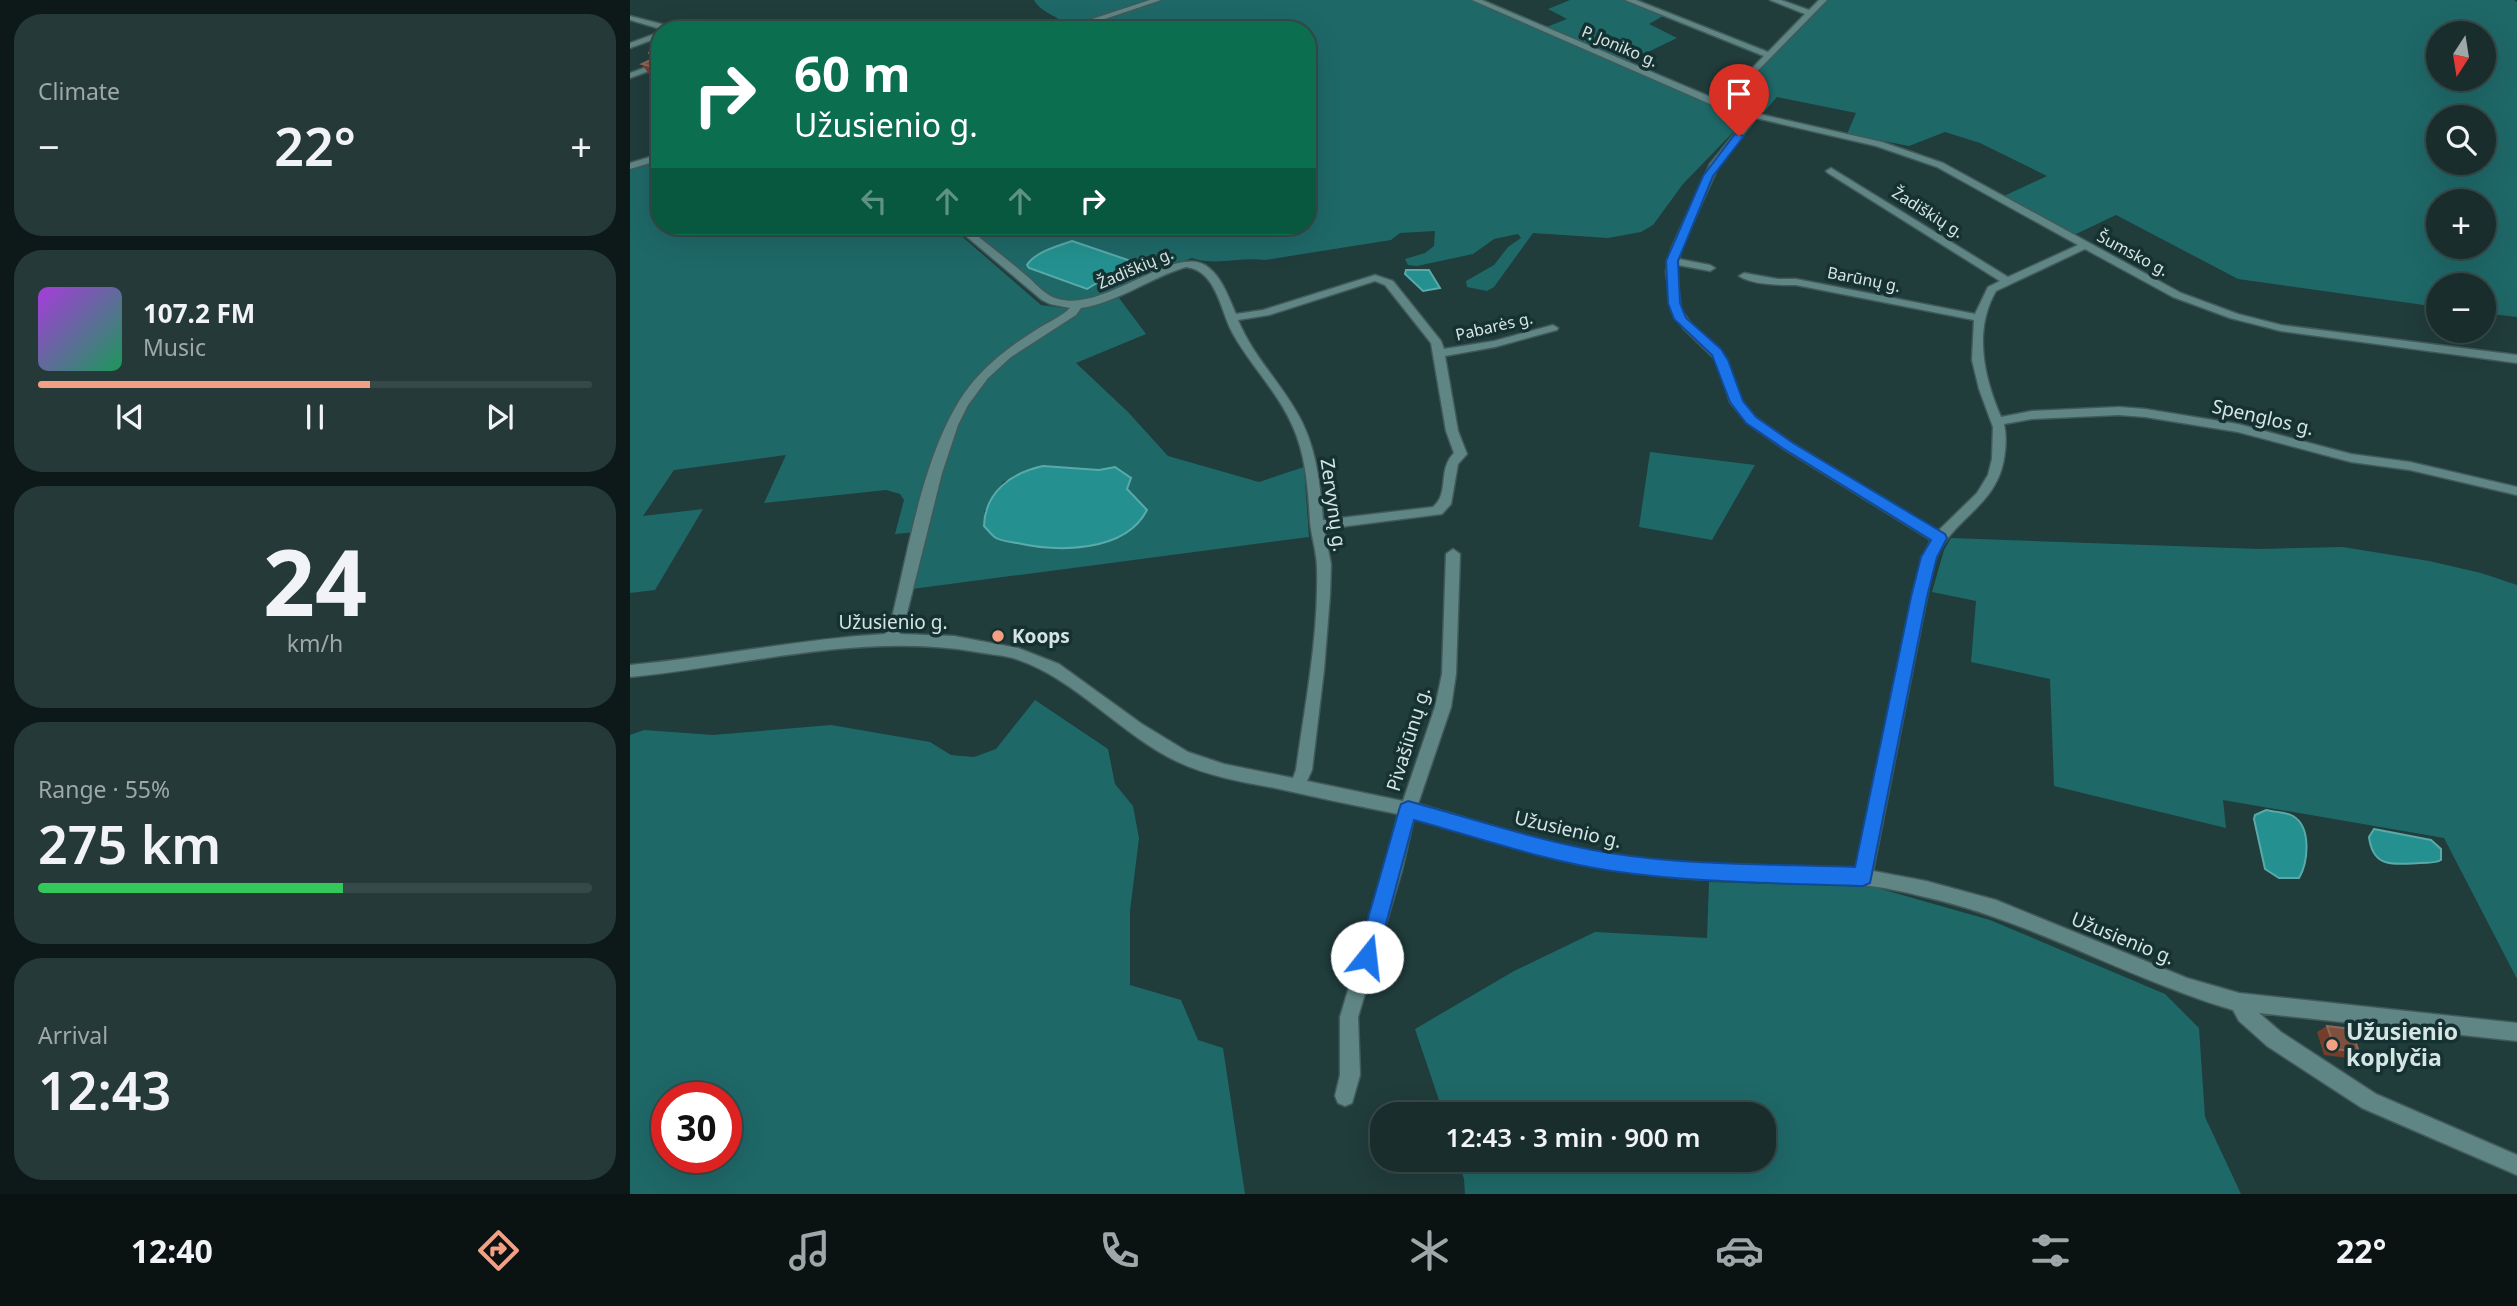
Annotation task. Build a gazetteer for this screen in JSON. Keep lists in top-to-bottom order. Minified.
{"streets":{"street":["P. Joniko g.","Žadiškių g.","Šumsko g.","Barūnų g.","Pabarės g.","Spenglos g.","Zervynų g.","Užusienio g.","Pivašiūnų g."]},"crossings":[["P. Joniko g.","Šumsko g."],["Žadiškių g.","Zervynų g."],["Zervynų g.","Užusienio g."],["Užusienio g.","Pivašiūnų g."]],"places":["Koops","Užusienio koplyčia"],"north":"bottom","page":{"tile":["Climate",["24","km/h"],["Range · 55%","275 km"],["Arrival","12:43"]],"map_buttons":["+","−"],"turn":["60 m","Užusienio g."],"heat":["−","22°","+"],"song":["107.2 FM","Music"],"limit":"30","trip":"12:43 · 3 min · 900 m","tabs":["12:40","22°"]}}
